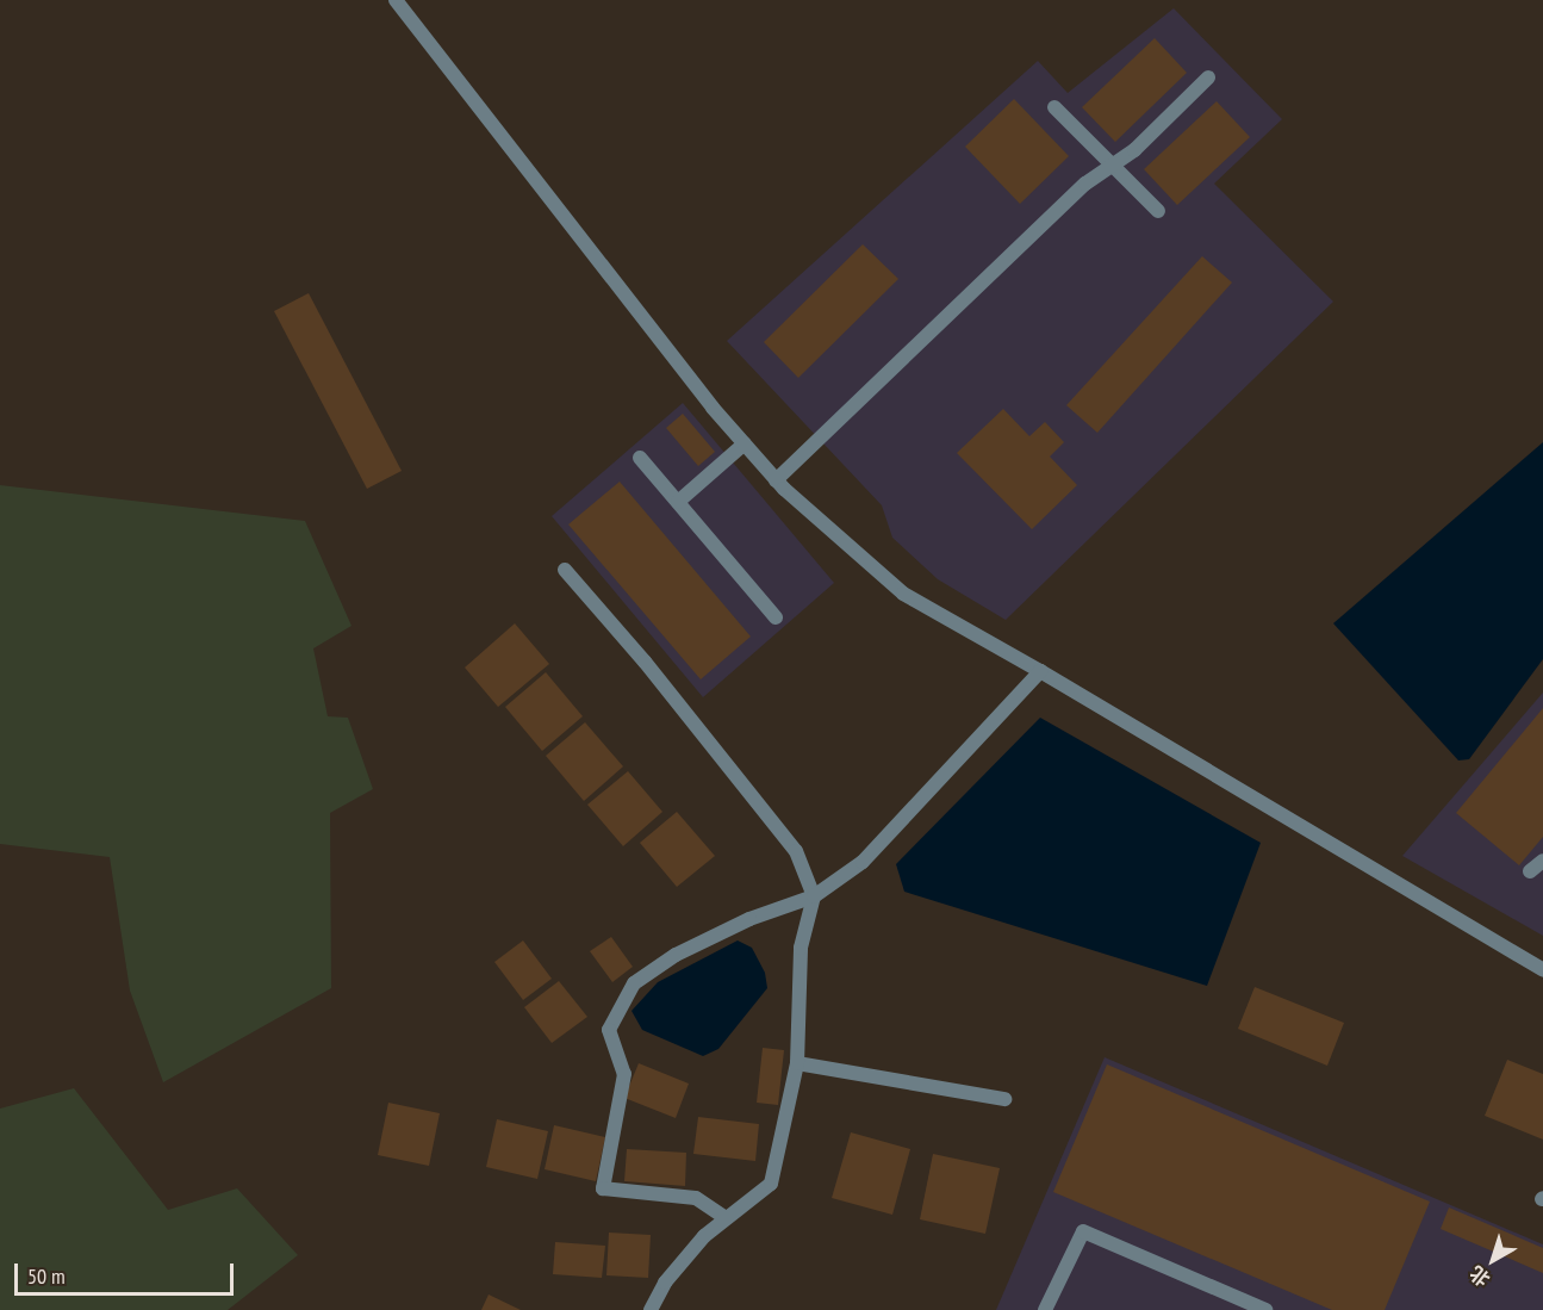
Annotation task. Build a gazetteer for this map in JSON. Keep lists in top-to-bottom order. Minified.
{"scale_bar":"50 m","north":"bottom left"}
